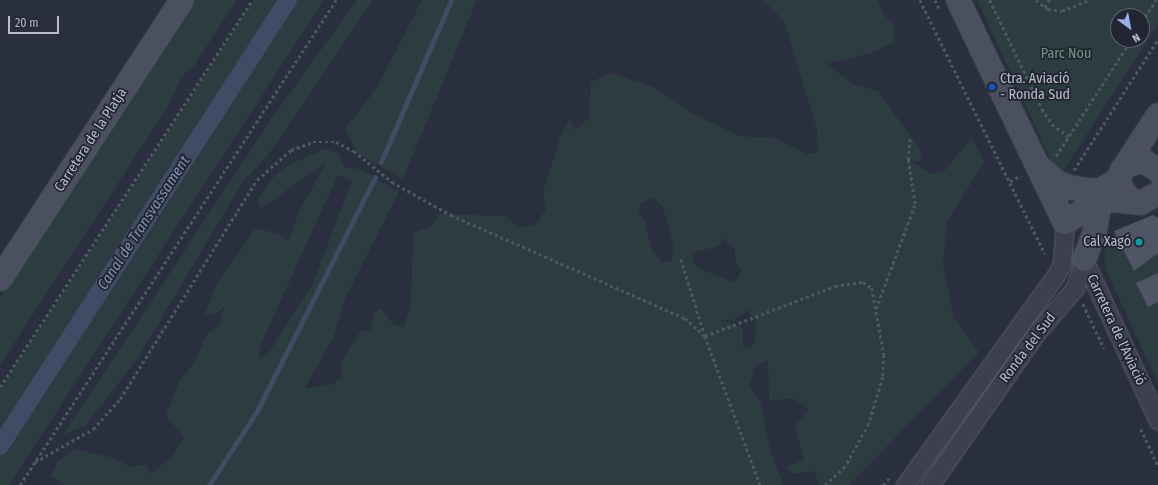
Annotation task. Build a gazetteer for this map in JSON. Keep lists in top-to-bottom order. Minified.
{"streets":{"street":["Carretera de la Platja","Carretera de l'Aviació","Ronda del Sud"]},"crossings":[["Carretera de l'Aviació","Ronda del Sud"]],"water":["Canal de Transvassament"],"parks":["Parc Nou"],"places":["Ctra. Aviació - Ronda Sud","Cal Xagó"],"scale_bar":"20 m","north":"bottom right"}
